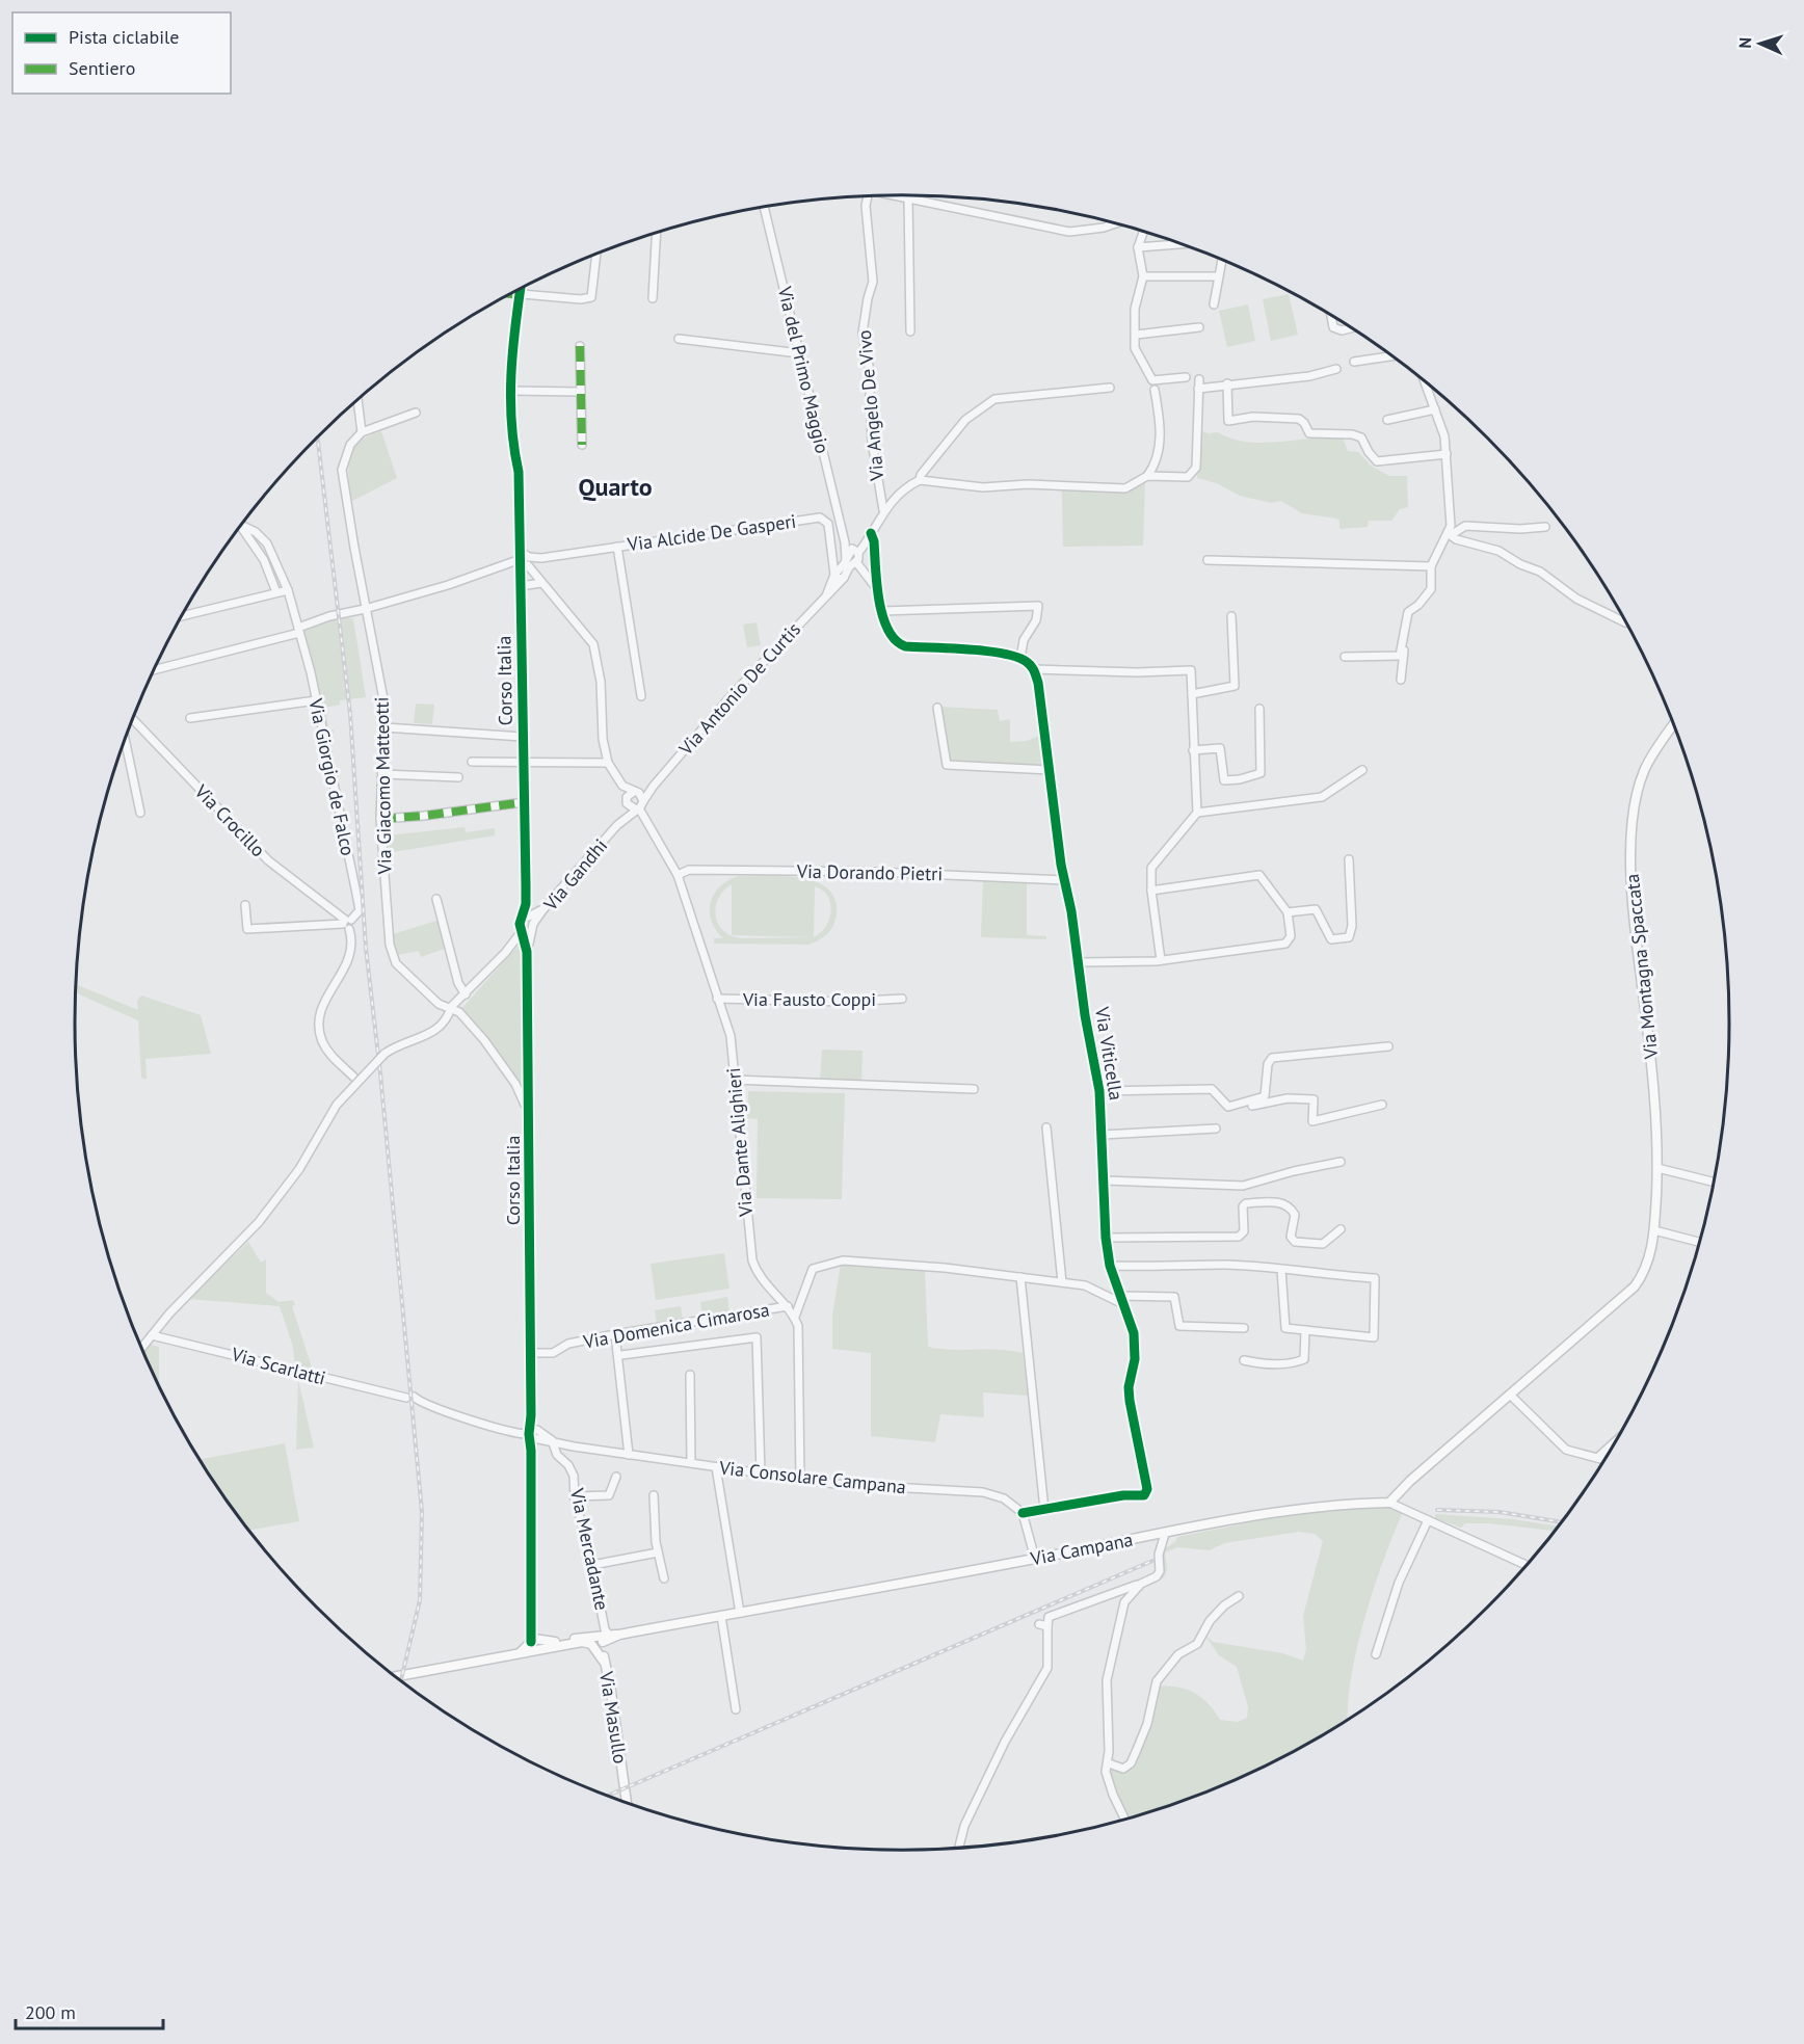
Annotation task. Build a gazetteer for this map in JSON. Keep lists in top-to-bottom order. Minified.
{"streets":{"main road":["Via Montagna Spaccata","Via Campana","Via Masullo"],"street":["Via del Primo Maggio","Via Angelo De Vivo","Via Alcide De Gasperi","Corso Italia","Via Antonio De Curtis","Via Giorgio de Falco","Via Giacomo Matteotti","Via Crocillo","Via Dorando Pietri","Via Gandhi","Via Fausto Coppi","Via Viticella","Via Dante Alighieri","Via Domenica Cimarosa","Via Scarlatti","Via Consolare Campana","Via Mercadante"]},"crossings":[["Via del Primo Maggio","Via Antonio De Curtis"],["Via Alcide De Gasperi","Corso Italia"],["Via Alcide De Gasperi","Via Antonio De Curtis"],["Via Alcide De Gasperi","Via Giorgio de Falco"],["Via Alcide De Gasperi","Via Giacomo Matteotti"],["Corso Italia","Via Giacomo Matteotti"],["Corso Italia","Via Gandhi"],["Corso Italia","Via Domenica Cimarosa"],["Corso Italia","Via Scarlatti"],["Corso Italia","Via Consolare Campana"],["Corso Italia","Via Campana"],["Via Antonio De Curtis","Via Gandhi"],["Via Antonio De Curtis","Via Dante Alighieri"],["Via Giorgio de Falco","Via Crocillo"],["Via Dorando Pietri","Via Viticella"],["Via Dorando Pietri","Via Dante Alighieri"],["Via Gandhi","Via Dante Alighieri"],["Via Montagna Spaccata","Via Campana"],["Via Fausto Coppi","Via Dante Alighieri"],["Via Viticella","Via Consolare Campana"],["Via Dante Alighieri","Via Domenica Cimarosa"],["Via Dante Alighieri","Via Consolare Campana"],["Via Scarlatti","Via Consolare Campana"],["Via Consolare Campana","Via Mercadante"],["Via Mercadante","Via Campana"],["Via Mercadante","Via Masullo"],["Via Campana","Via Masullo"]],"districts":["Quarto"],"legend":["Pista ciclabile","Sentiero"],"scale_bar":"200 m","north":"left"}
